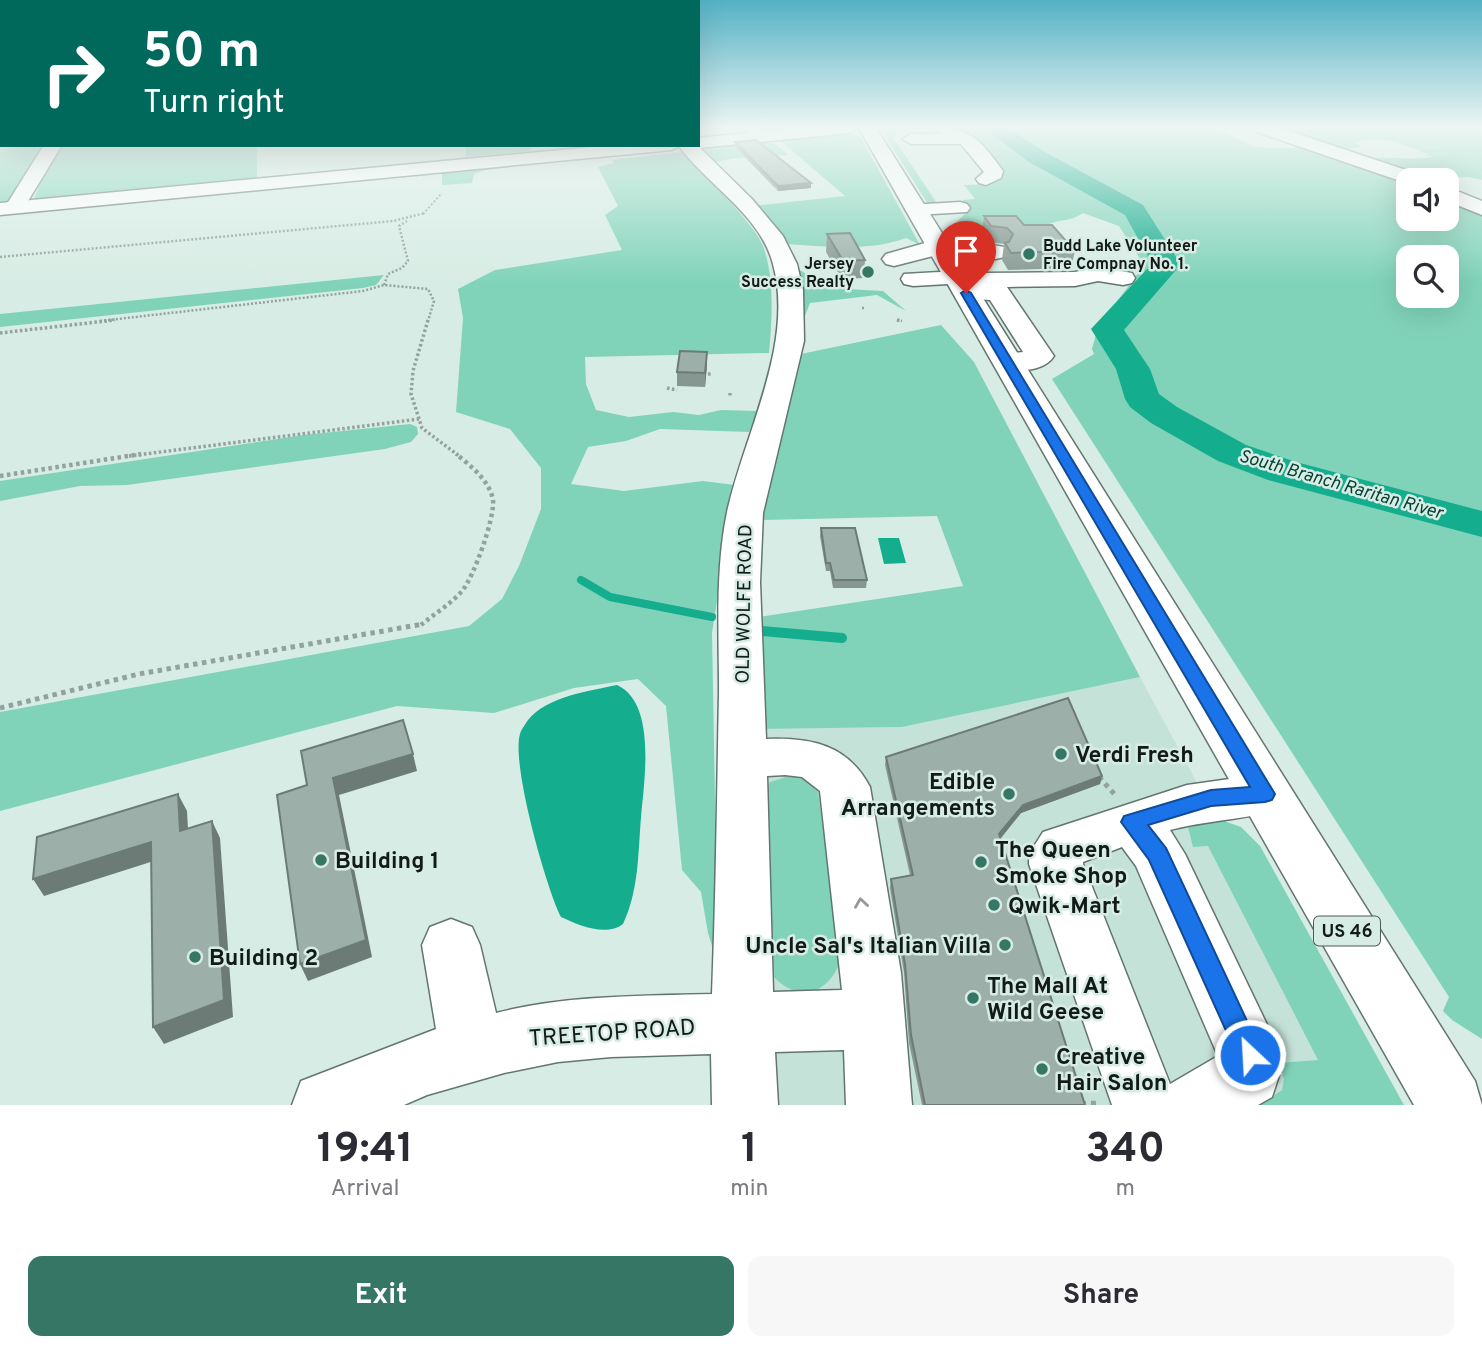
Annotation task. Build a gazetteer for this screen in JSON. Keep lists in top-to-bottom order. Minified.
{"streets":{"main road":["OLD WOLFE ROAD","US 46","TREETOP ROAD"]},"crossings":[["OLD WOLFE ROAD","TREETOP ROAD"]],"water":["South Branch Raritan River"],"places":["Budd Lake Volunteer Fire Compnay No. 1.","Jersey Success Realty","Verdi Fresh","Edible Arrangements","Building 1","The Queen Smoke Shop","Qwik-Mart","Uncle Sal's Italian Villa","Building 2","The Mall At Wild Geese","Creative Hair Salon"],"page":{"turn":["50 m","Turn right"],"eta":["19:41","Arrival","1","min","340","m"],"buttons":["Exit","Share"]}}
